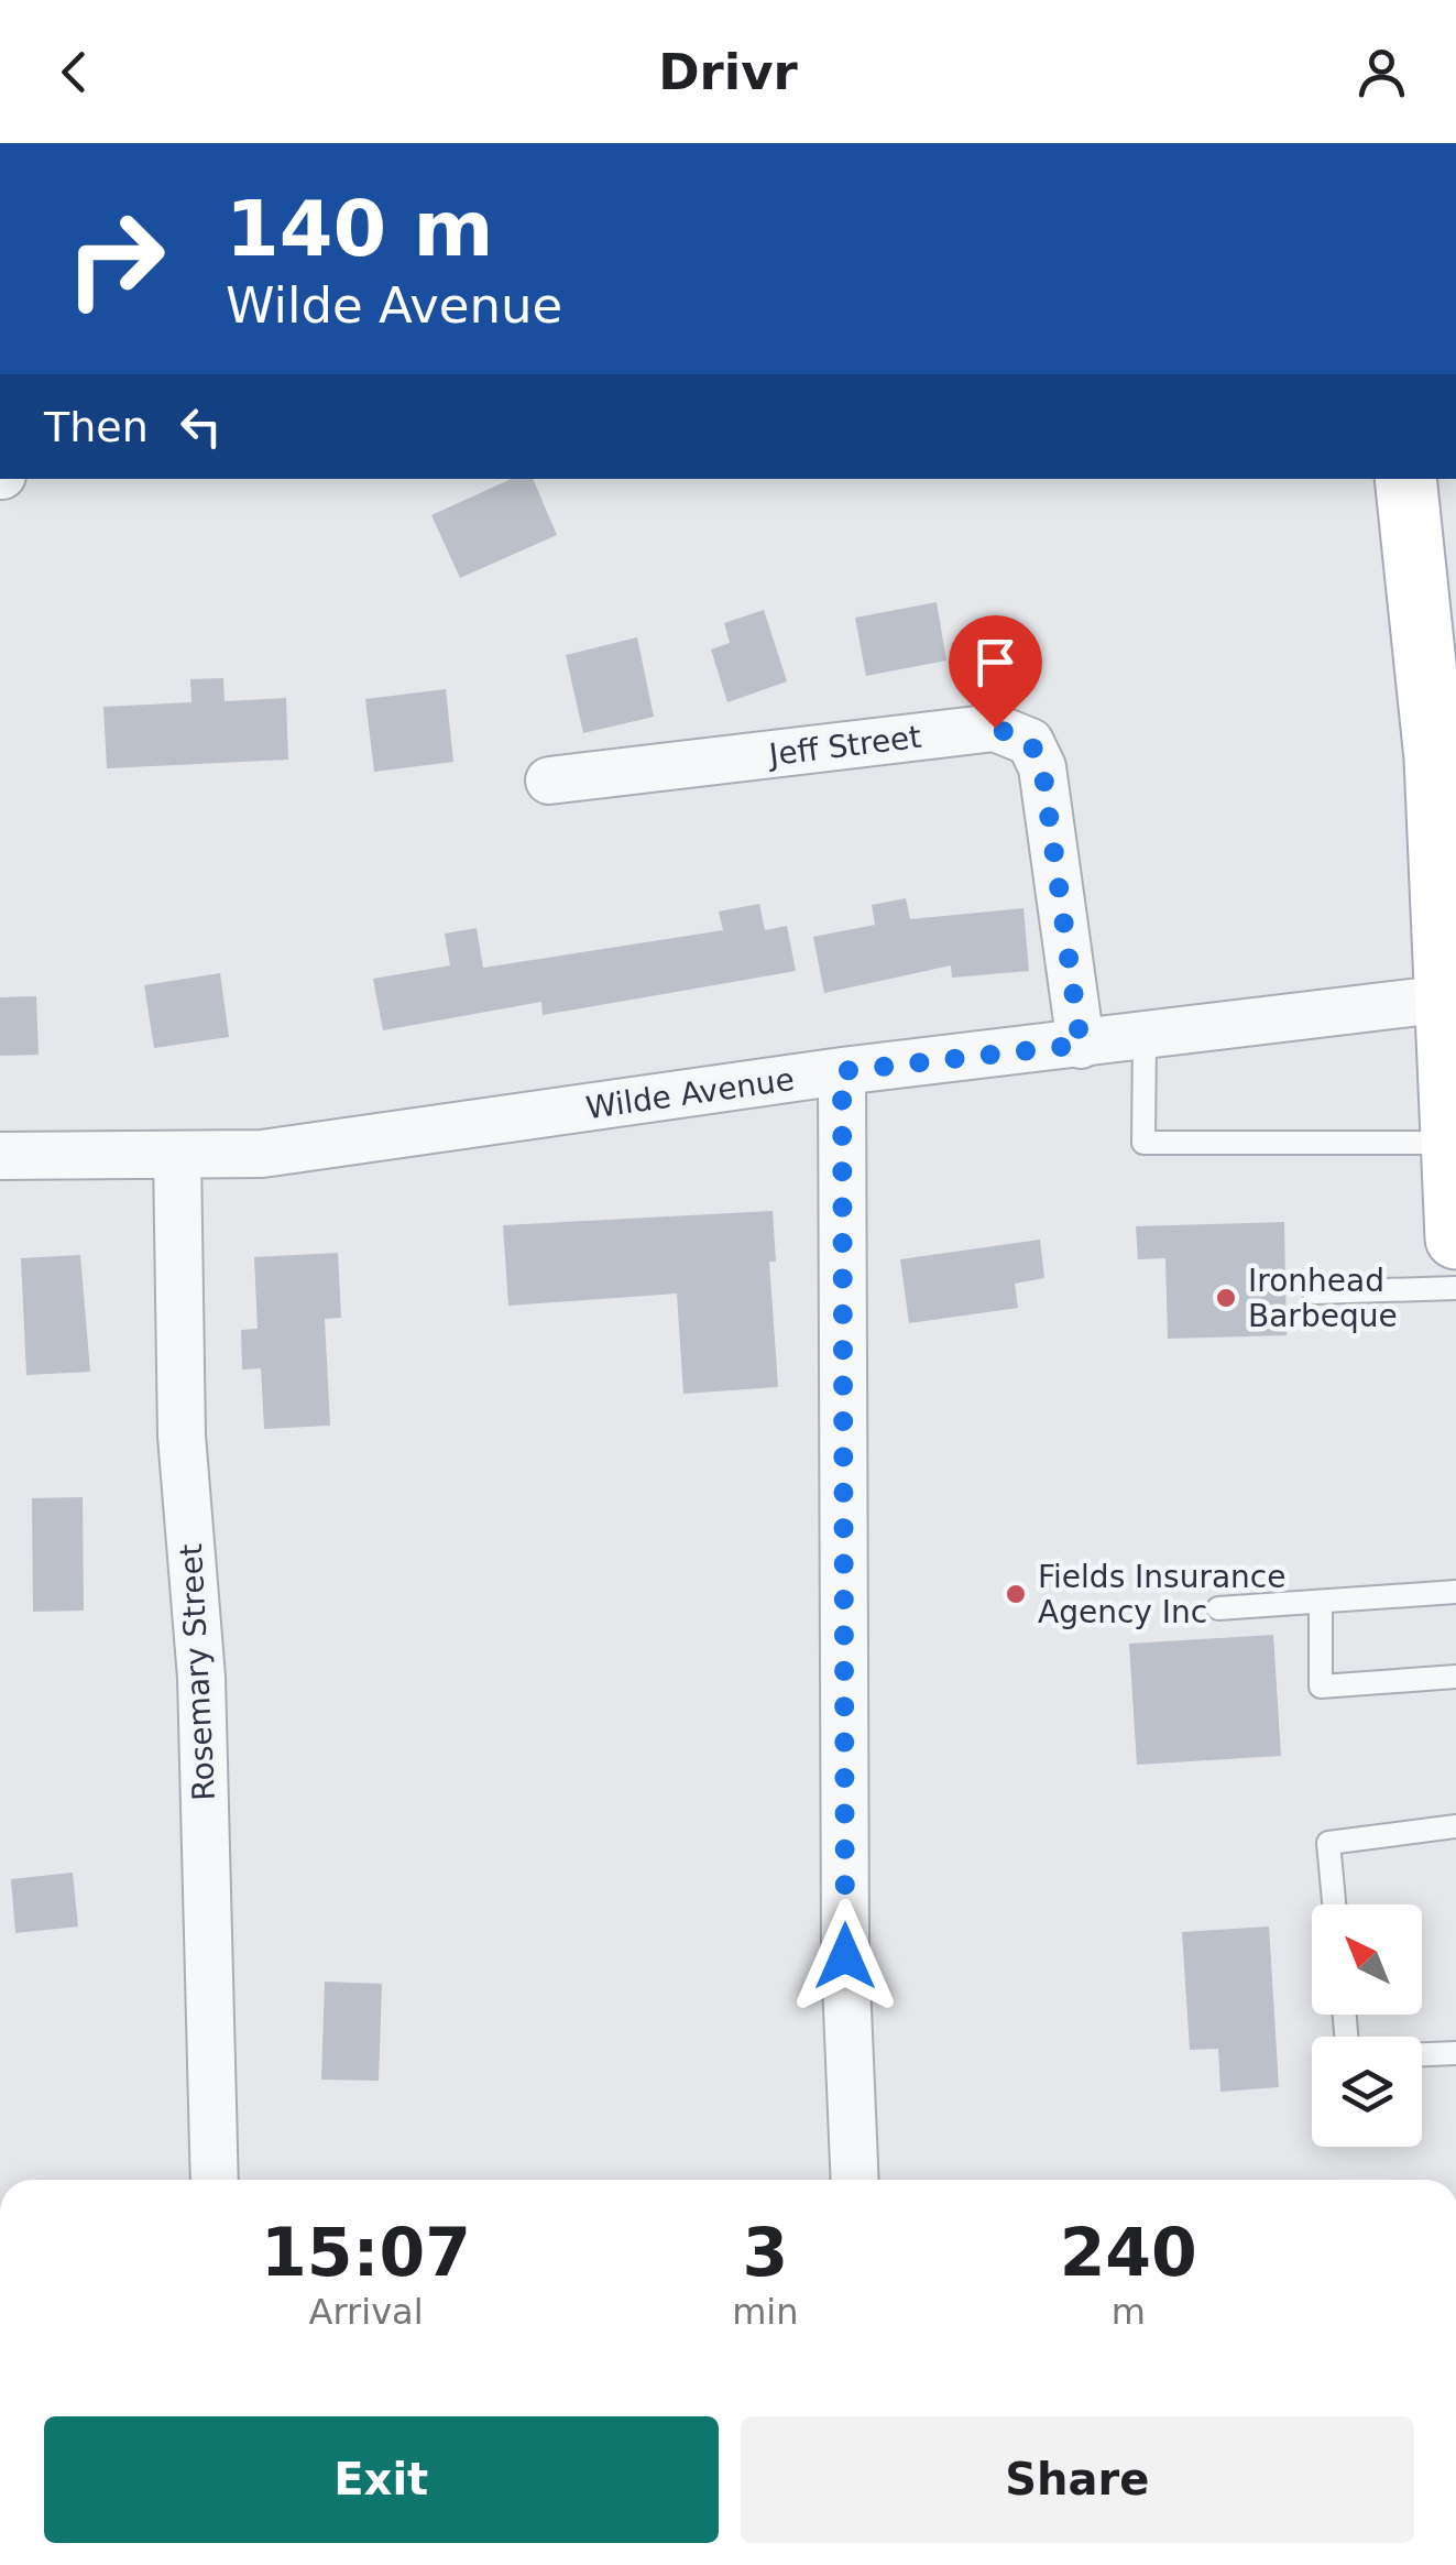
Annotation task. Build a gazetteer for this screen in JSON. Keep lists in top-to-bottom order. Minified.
{"streets":{"street":["Jeff Street","Wilde Avenue","Rosemary Street"]},"crossings":[["Jeff Street","Wilde Avenue"],["Wilde Avenue","Rosemary Street"]],"places":["Ironhead Barbeque","Fields Insurance Agency Inc"],"north":"top left","page":{"header":"Drivr","turn":["140 m","Wilde Avenue"],"then":"Then","eta":["15:07","Arrival","3","min","240","m"],"buttons":["Exit","Share"]}}
